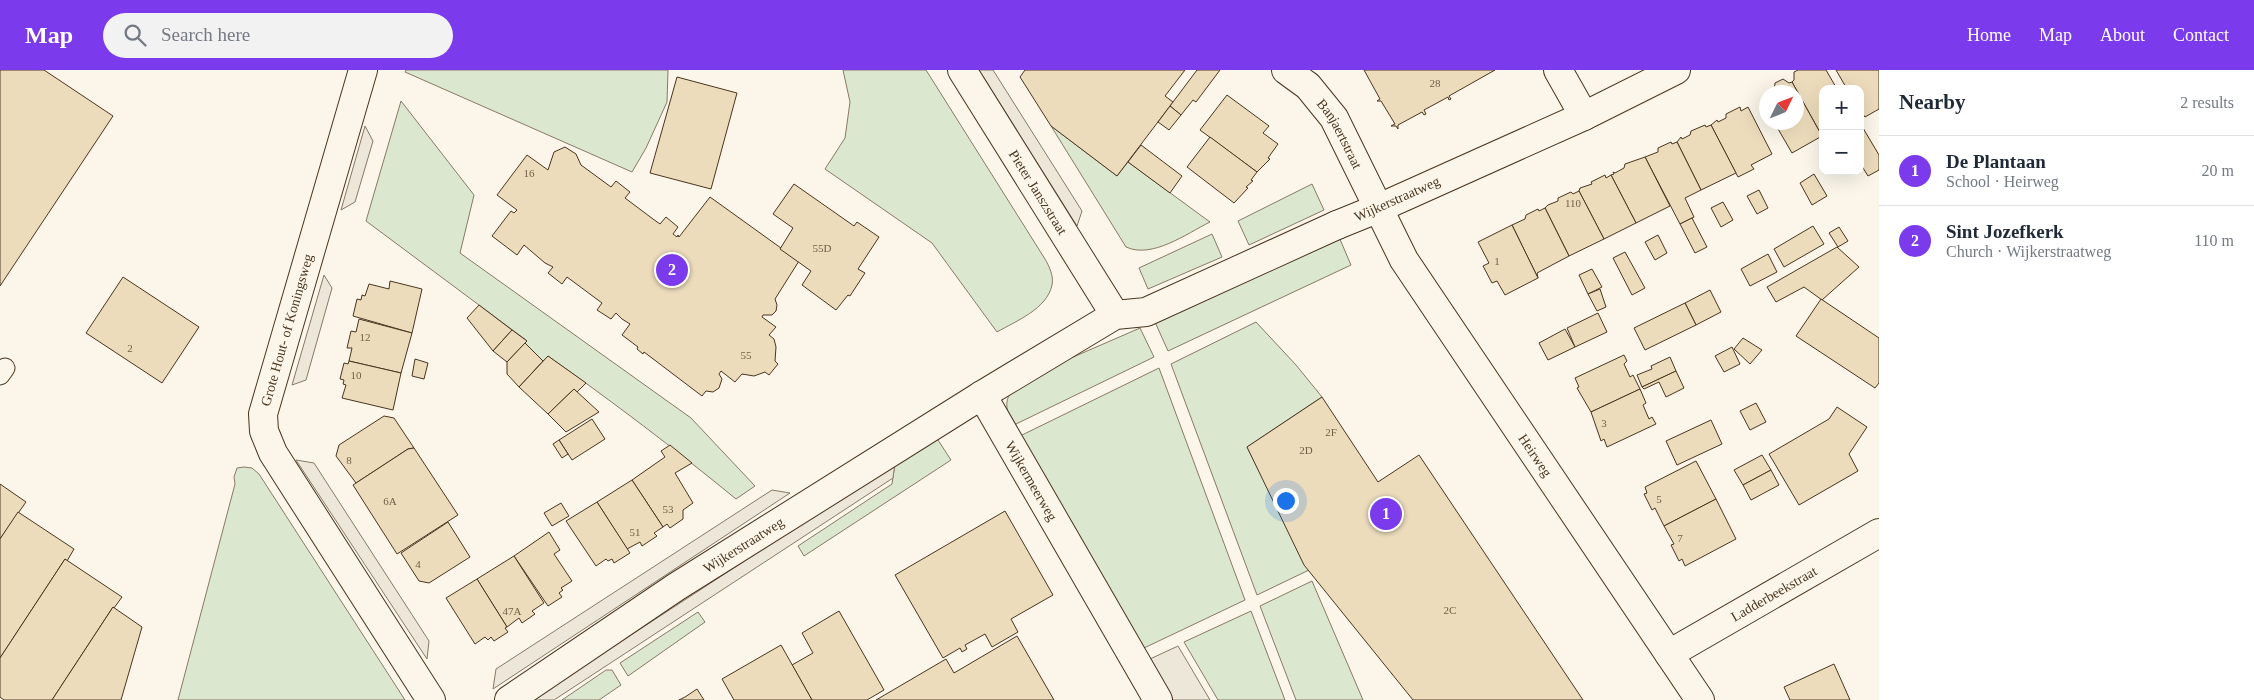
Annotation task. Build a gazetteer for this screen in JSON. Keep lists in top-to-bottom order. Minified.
{"streets":{"street":["Banjaertstraat","Pieter Janszstraat","Wijkerstraatweg","Grote Hout- of Koningsweg","Heirweg","Wijkermeerweg","Ladderbeekstraat"]},"crossings":[["Banjaertstraat","Wijkerstraatweg"],["Banjaertstraat","Heirweg"],["Pieter Janszstraat","Wijkerstraatweg"],["Wijkerstraatweg","Heirweg"],["Wijkerstraatweg","Wijkermeerweg"],["Heirweg","Ladderbeekstraat"]],"house_numbers":["28","16","110","55D","1","12","2","55","10","3","2F","2D","8","5","6A","53","51","7","4","2C","47A"],"north":"top right","page":{"header":"Map","search":"Search here","nav":["Home","Map","About","Contact"],"heading":["Nearby","2 results"],"map_buttons":["+","−"],"list":[{"mark":"1","name":"De Plantaan","note":"School · Heirweg","value":"20 m"},{"mark":"2","name":"Sint Jozefkerk","note":"Church · Wijkerstraatweg","value":"110 m"}],"pins":["2","1"]}}
